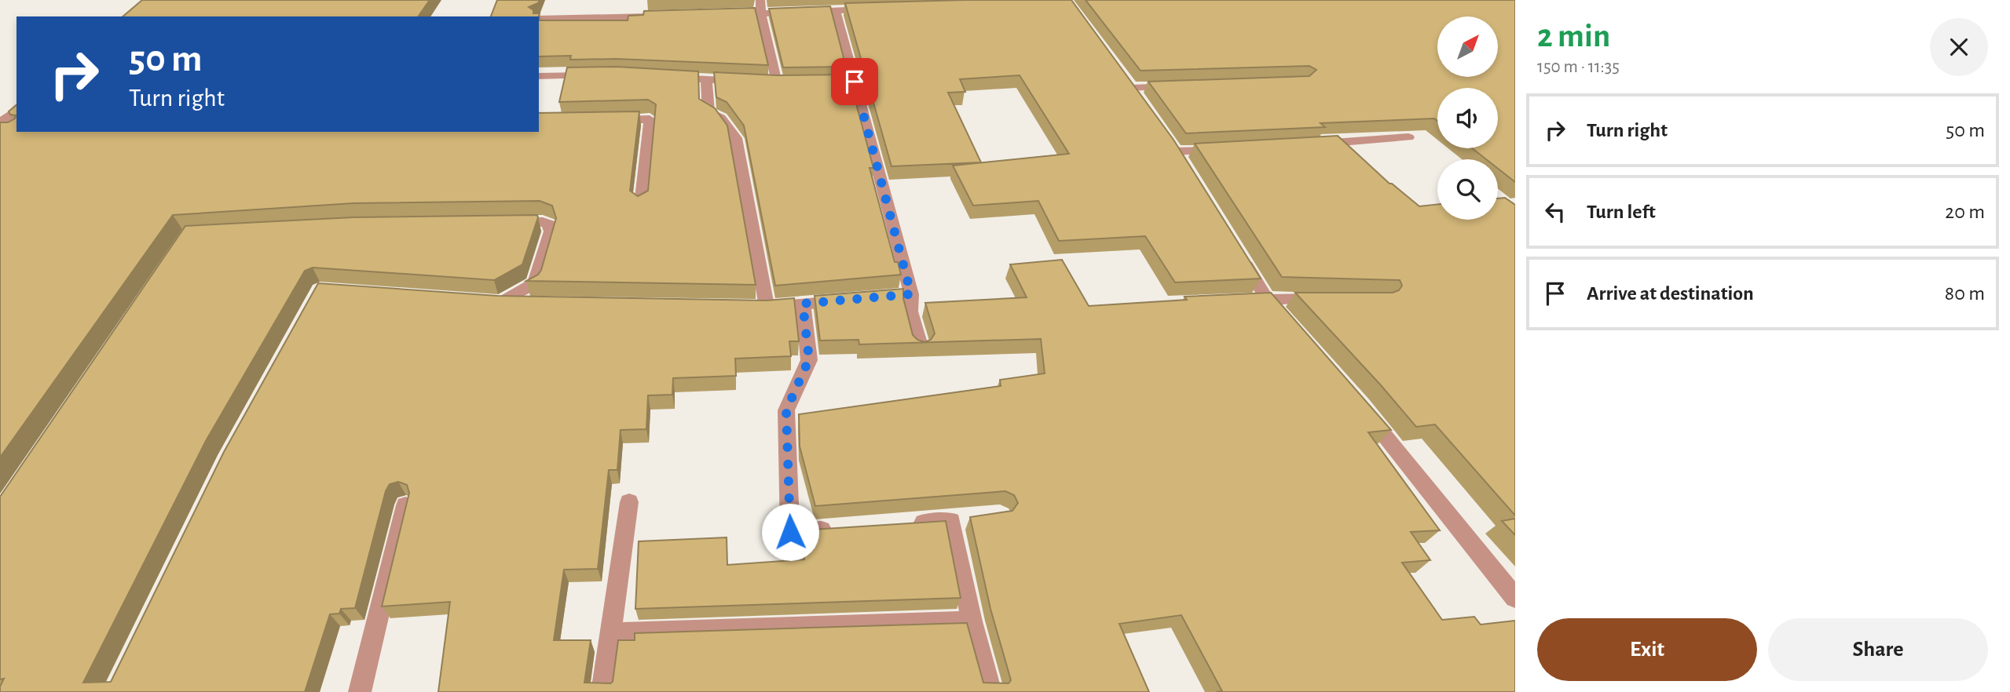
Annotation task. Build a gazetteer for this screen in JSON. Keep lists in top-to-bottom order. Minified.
{"north":"top right","page":{"heading":["2 min","150 m · 11:35"],"turn":["50 m","Turn right"],"list":[{"name":"Turn right","value":"50 m"},{"name":"Turn left","value":"20 m"},{"name":"Arrive at destination","value":"80 m"}],"buttons":["Exit","Share"]}}
